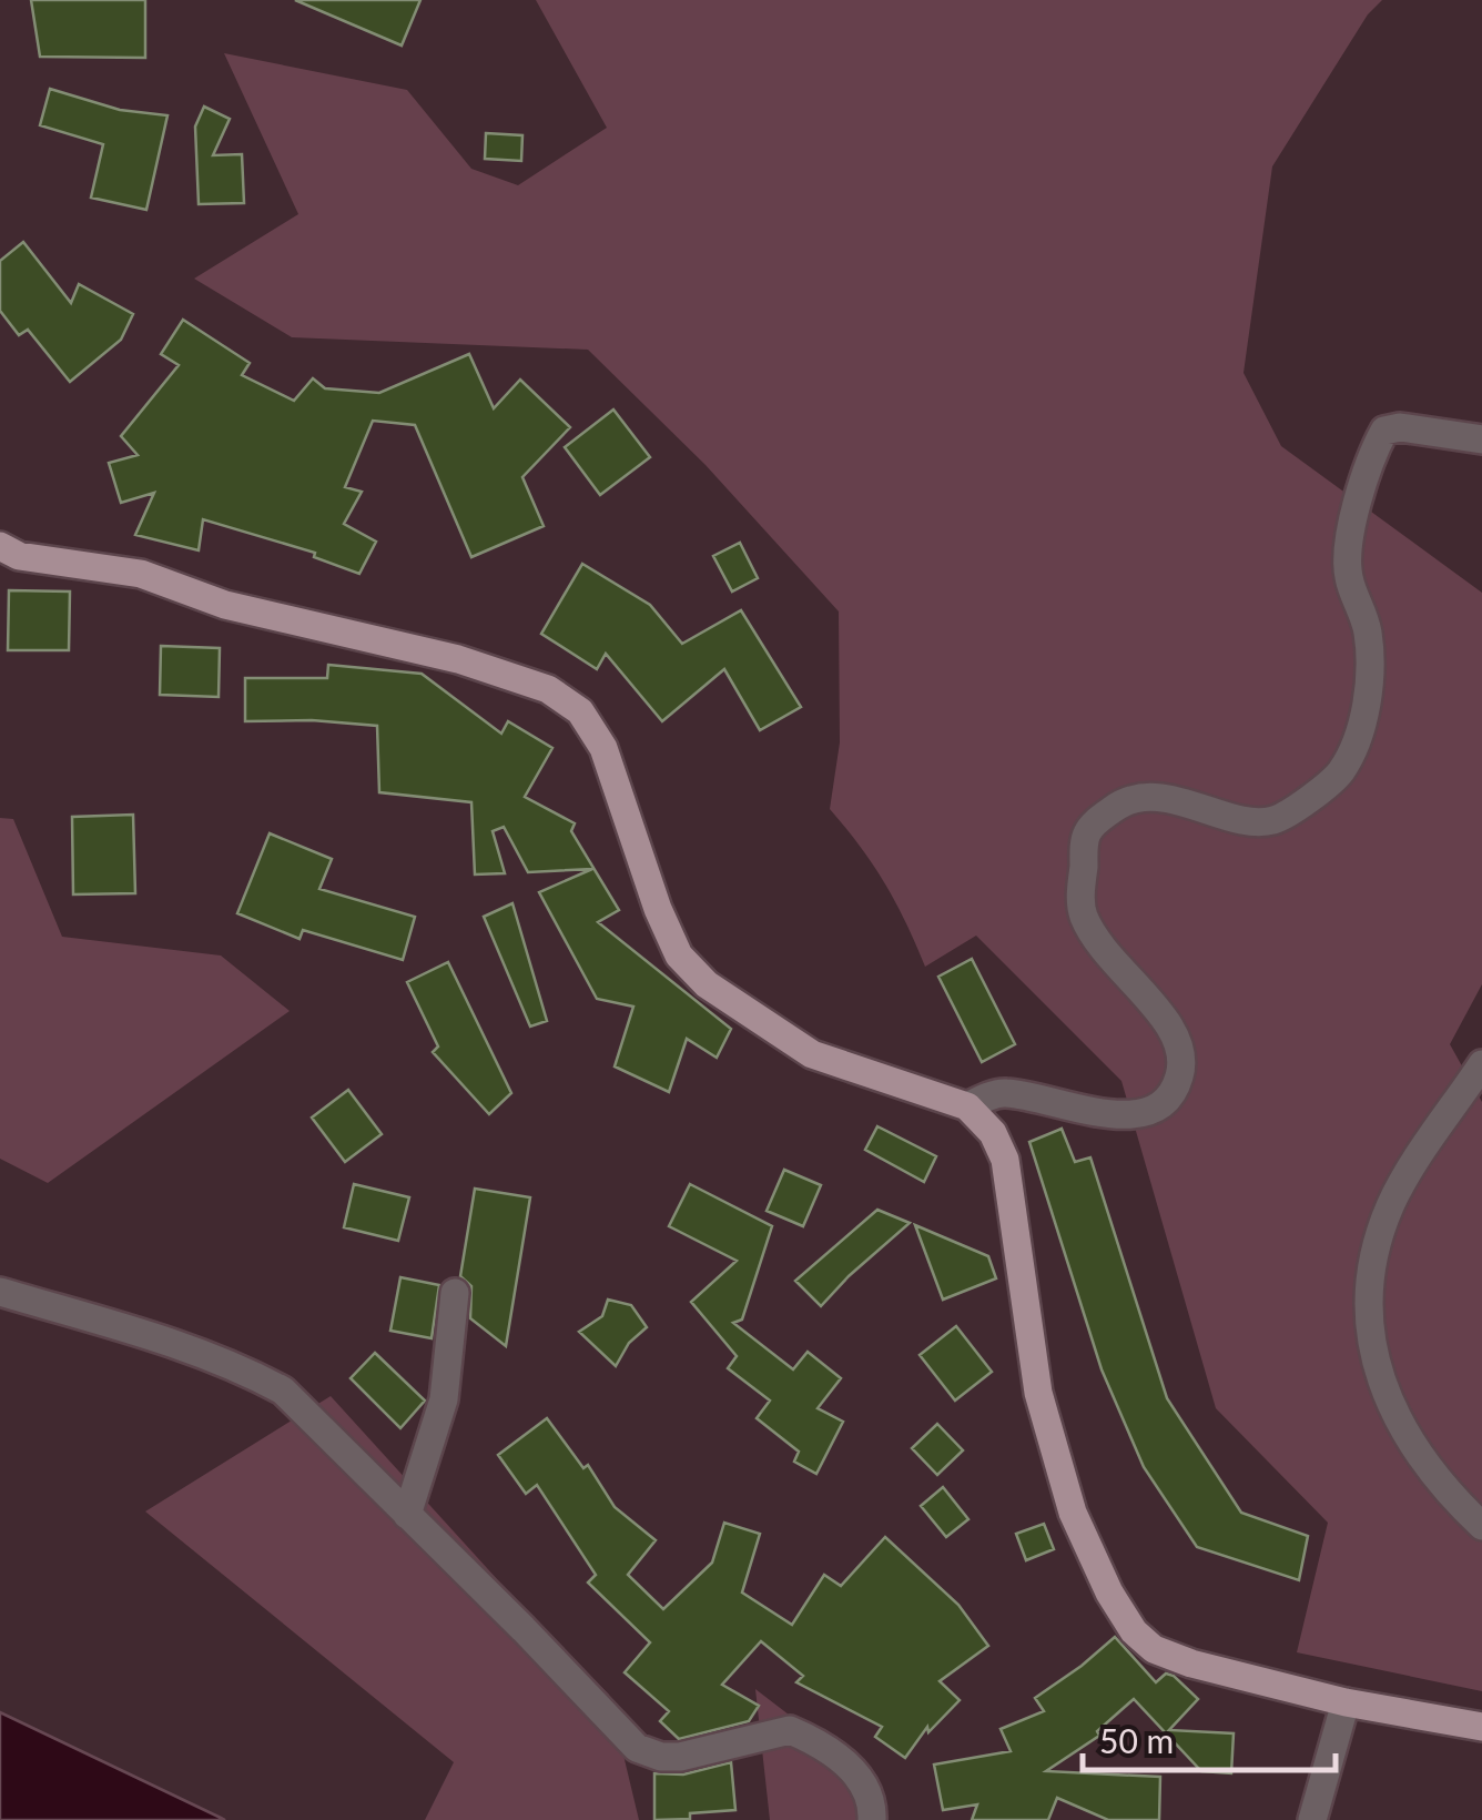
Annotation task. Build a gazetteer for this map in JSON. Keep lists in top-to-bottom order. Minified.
{"scale_bar":"50 m"}
